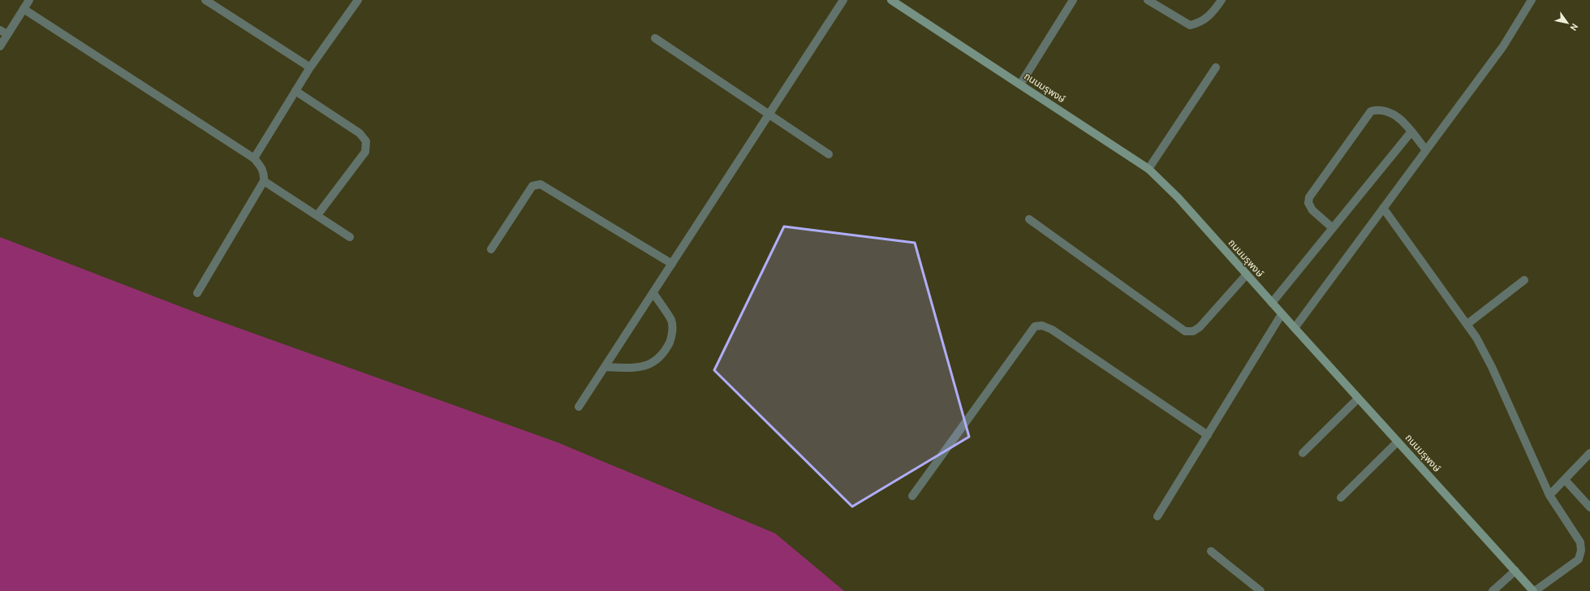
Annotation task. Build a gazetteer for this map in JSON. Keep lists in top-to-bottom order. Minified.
{"streets":{"main road":["ถนนมรุพงษ์"]},"north":"bottom right"}
